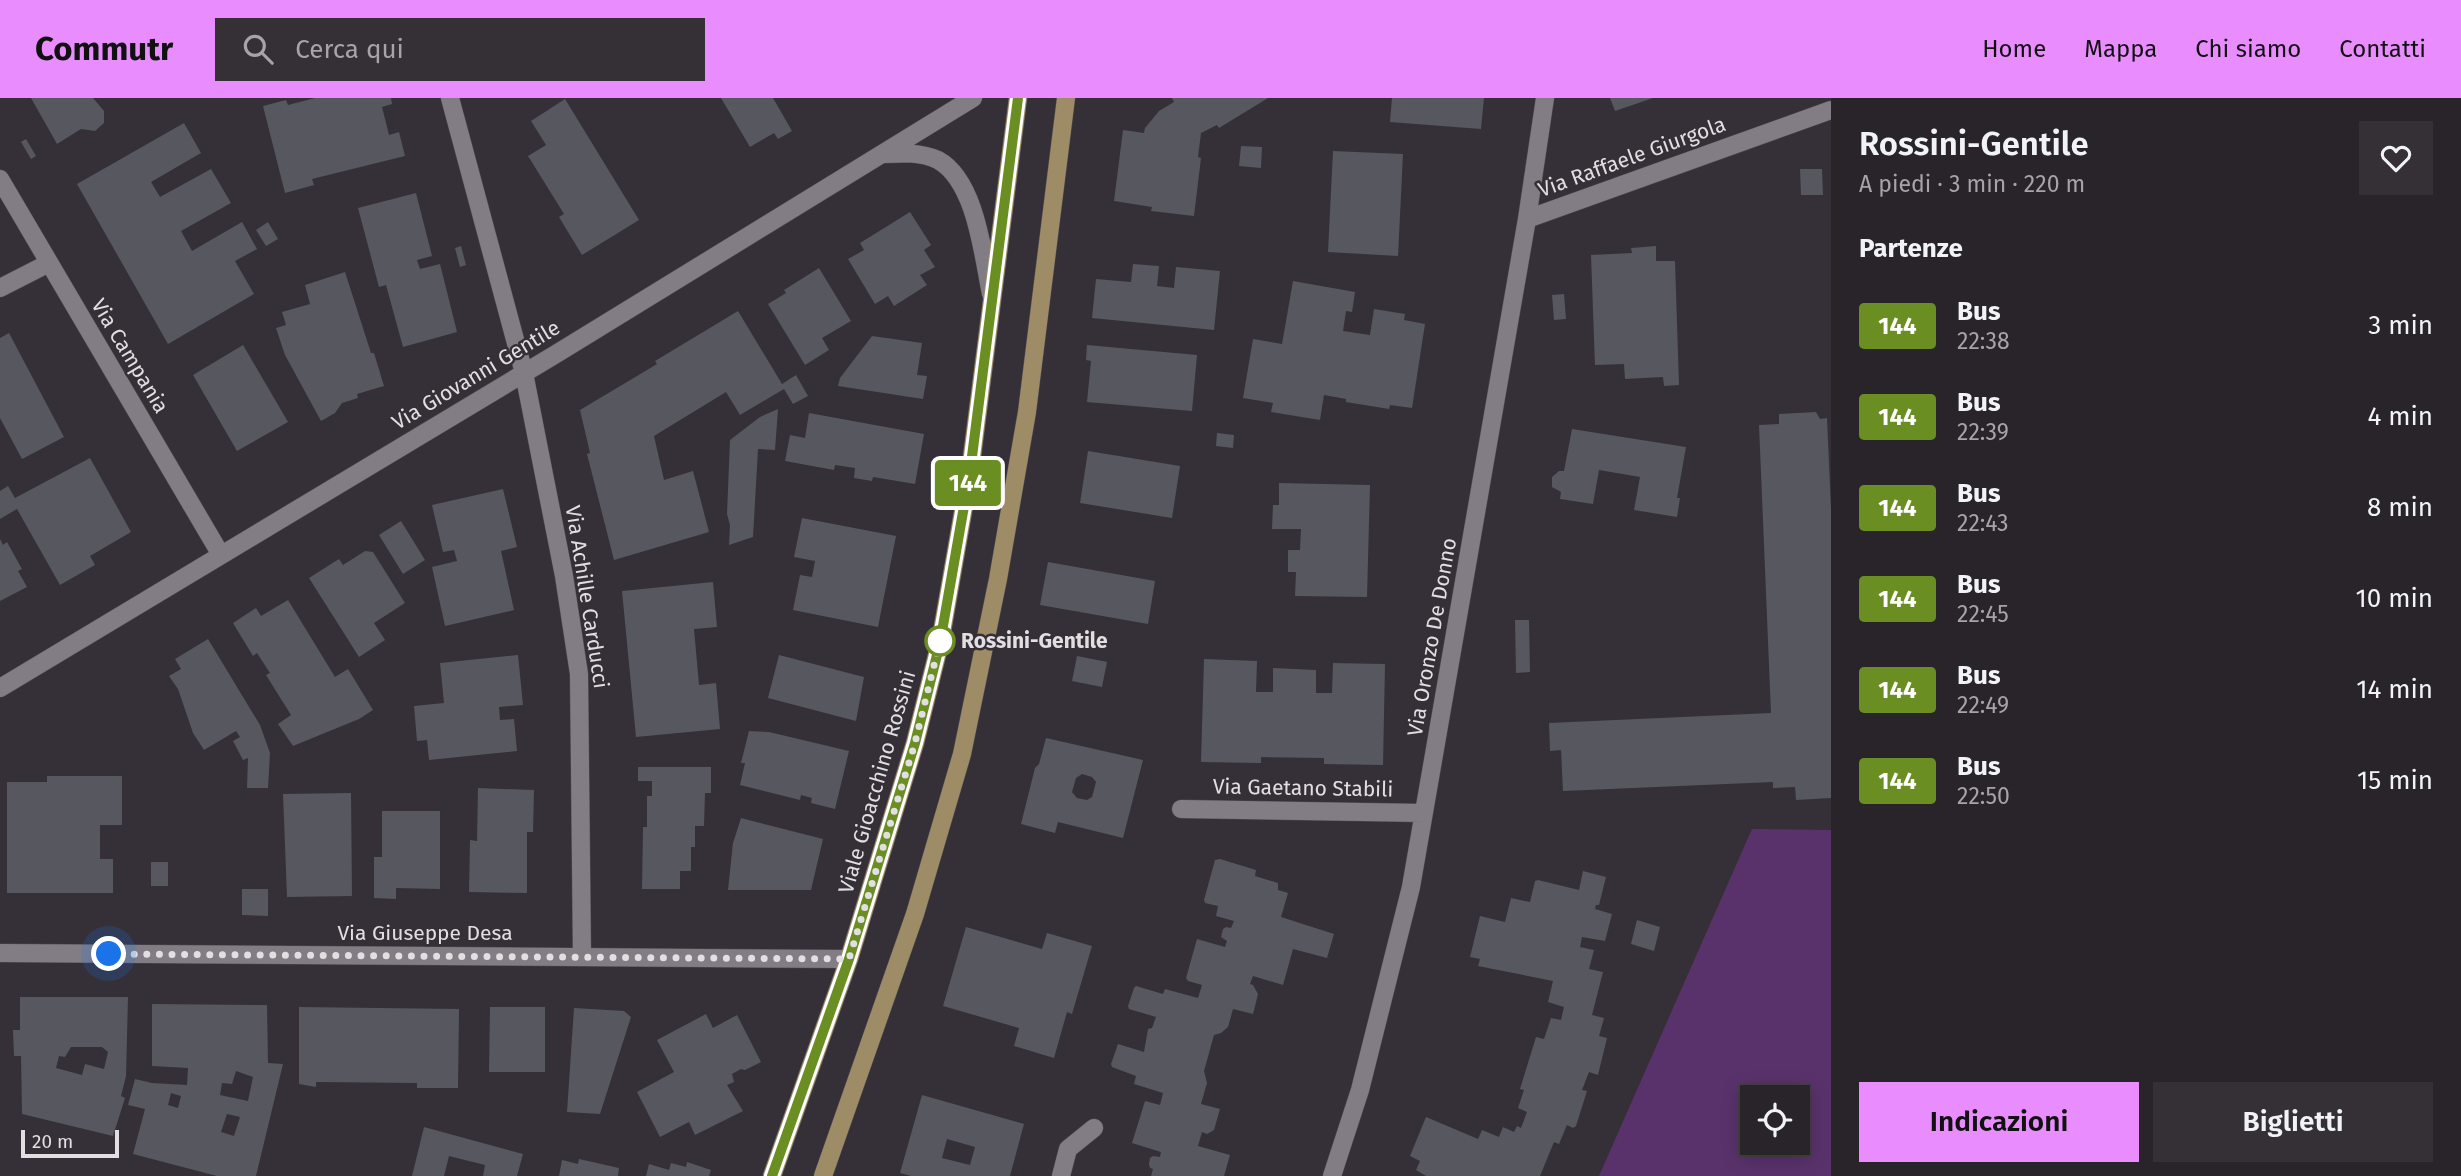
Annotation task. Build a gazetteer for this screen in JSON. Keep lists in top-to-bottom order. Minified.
{"streets":{"main road":["Viale Gioacchino Rossini"],"street":["Via Raffaele Giurgola","Via Campania","Via Giovanni Gentile","Via Achille Carducci","Via Oronzo De Donno","Via Gaetano Stabili","Via Giuseppe Desa"]},"crossings":[["Via Raffaele Giurgola","Via Oronzo De Donno"],["Via Campania","Via Giovanni Gentile"],["Via Giovanni Gentile","Via Achille Carducci"],["Via Achille Carducci","Via Giuseppe Desa"],["Via Oronzo De Donno","Via Gaetano Stabili"],["Viale Gioacchino Rossini","Via Giuseppe Desa"]],"places":["Rossini-Gentile"],"lines":["bus line 144"],"scale_bar":"20 m","page":{"header":"Commutr","search":"Cerca qui","nav":["Home","Mappa","Chi siamo","Contatti"],"on_map":"144","heading":[["Rossini-Gentile","A piedi · 3 min · 220 m"],"Partenze"],"list":[{"mark":"144","name":"Bus","note":"22:38","value":"3 min"},{"mark":"144","name":"Bus","note":"22:39","value":"4 min"},{"mark":"144","name":"Bus","note":"22:43","value":"8 min"},{"mark":"144","name":"Bus","note":"22:45","value":"10 min"},{"mark":"144","name":"Bus","note":"22:49","value":"14 min"},{"mark":"144","name":"Bus","note":"22:50","value":"15 min"}],"buttons":["Indicazioni","Biglietti"],"scale":"20 m"}}
